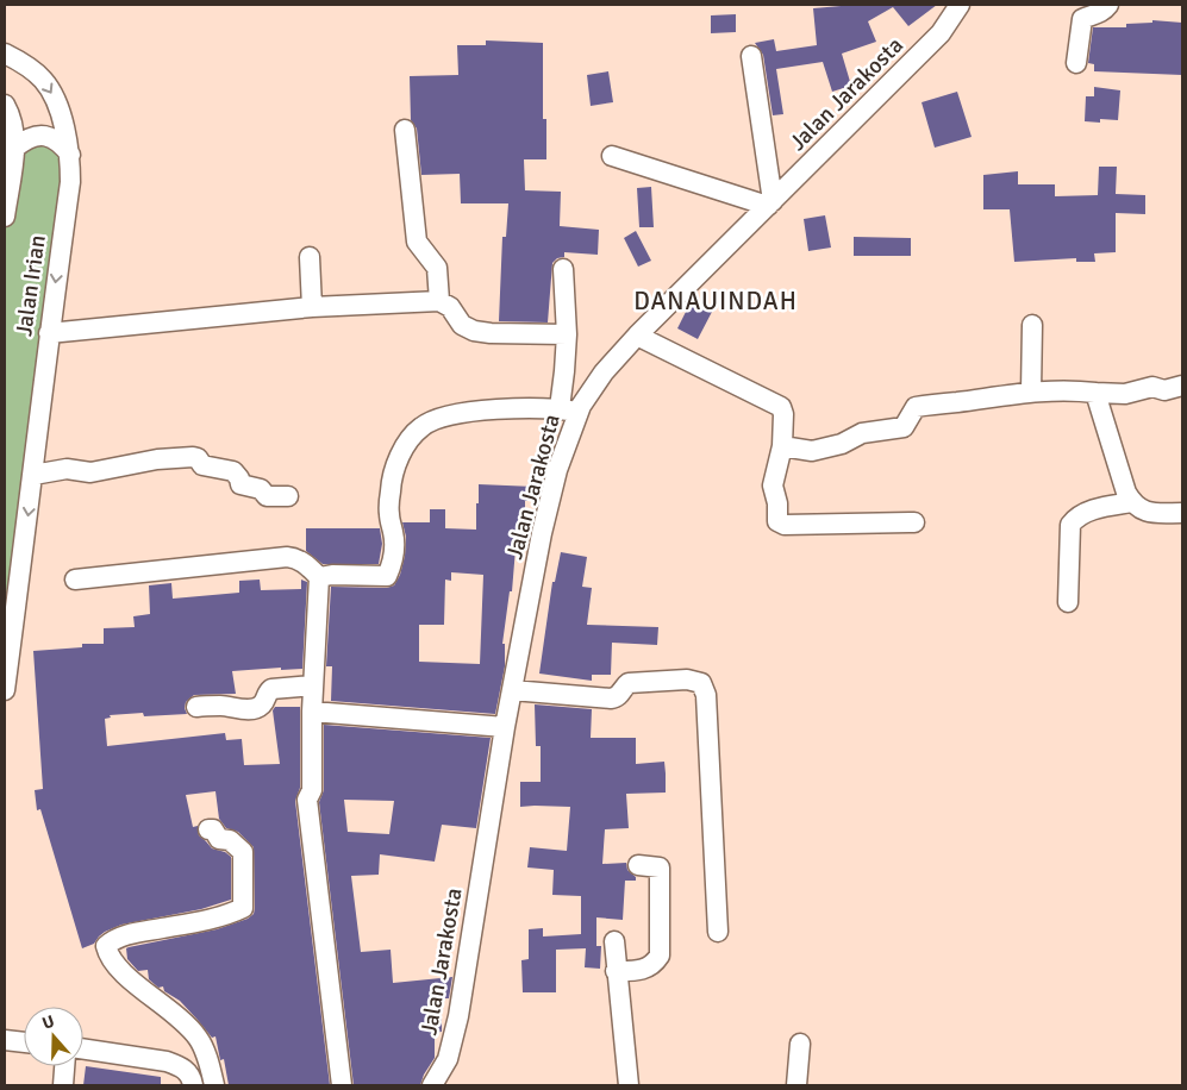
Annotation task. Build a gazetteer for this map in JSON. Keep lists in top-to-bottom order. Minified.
{"streets":{"street":["Jalan Jarakosta","Jalan Irian"]},"one_way":["Jalan Irian"],"districts":["DANAUINDAH"],"north":"top"}
